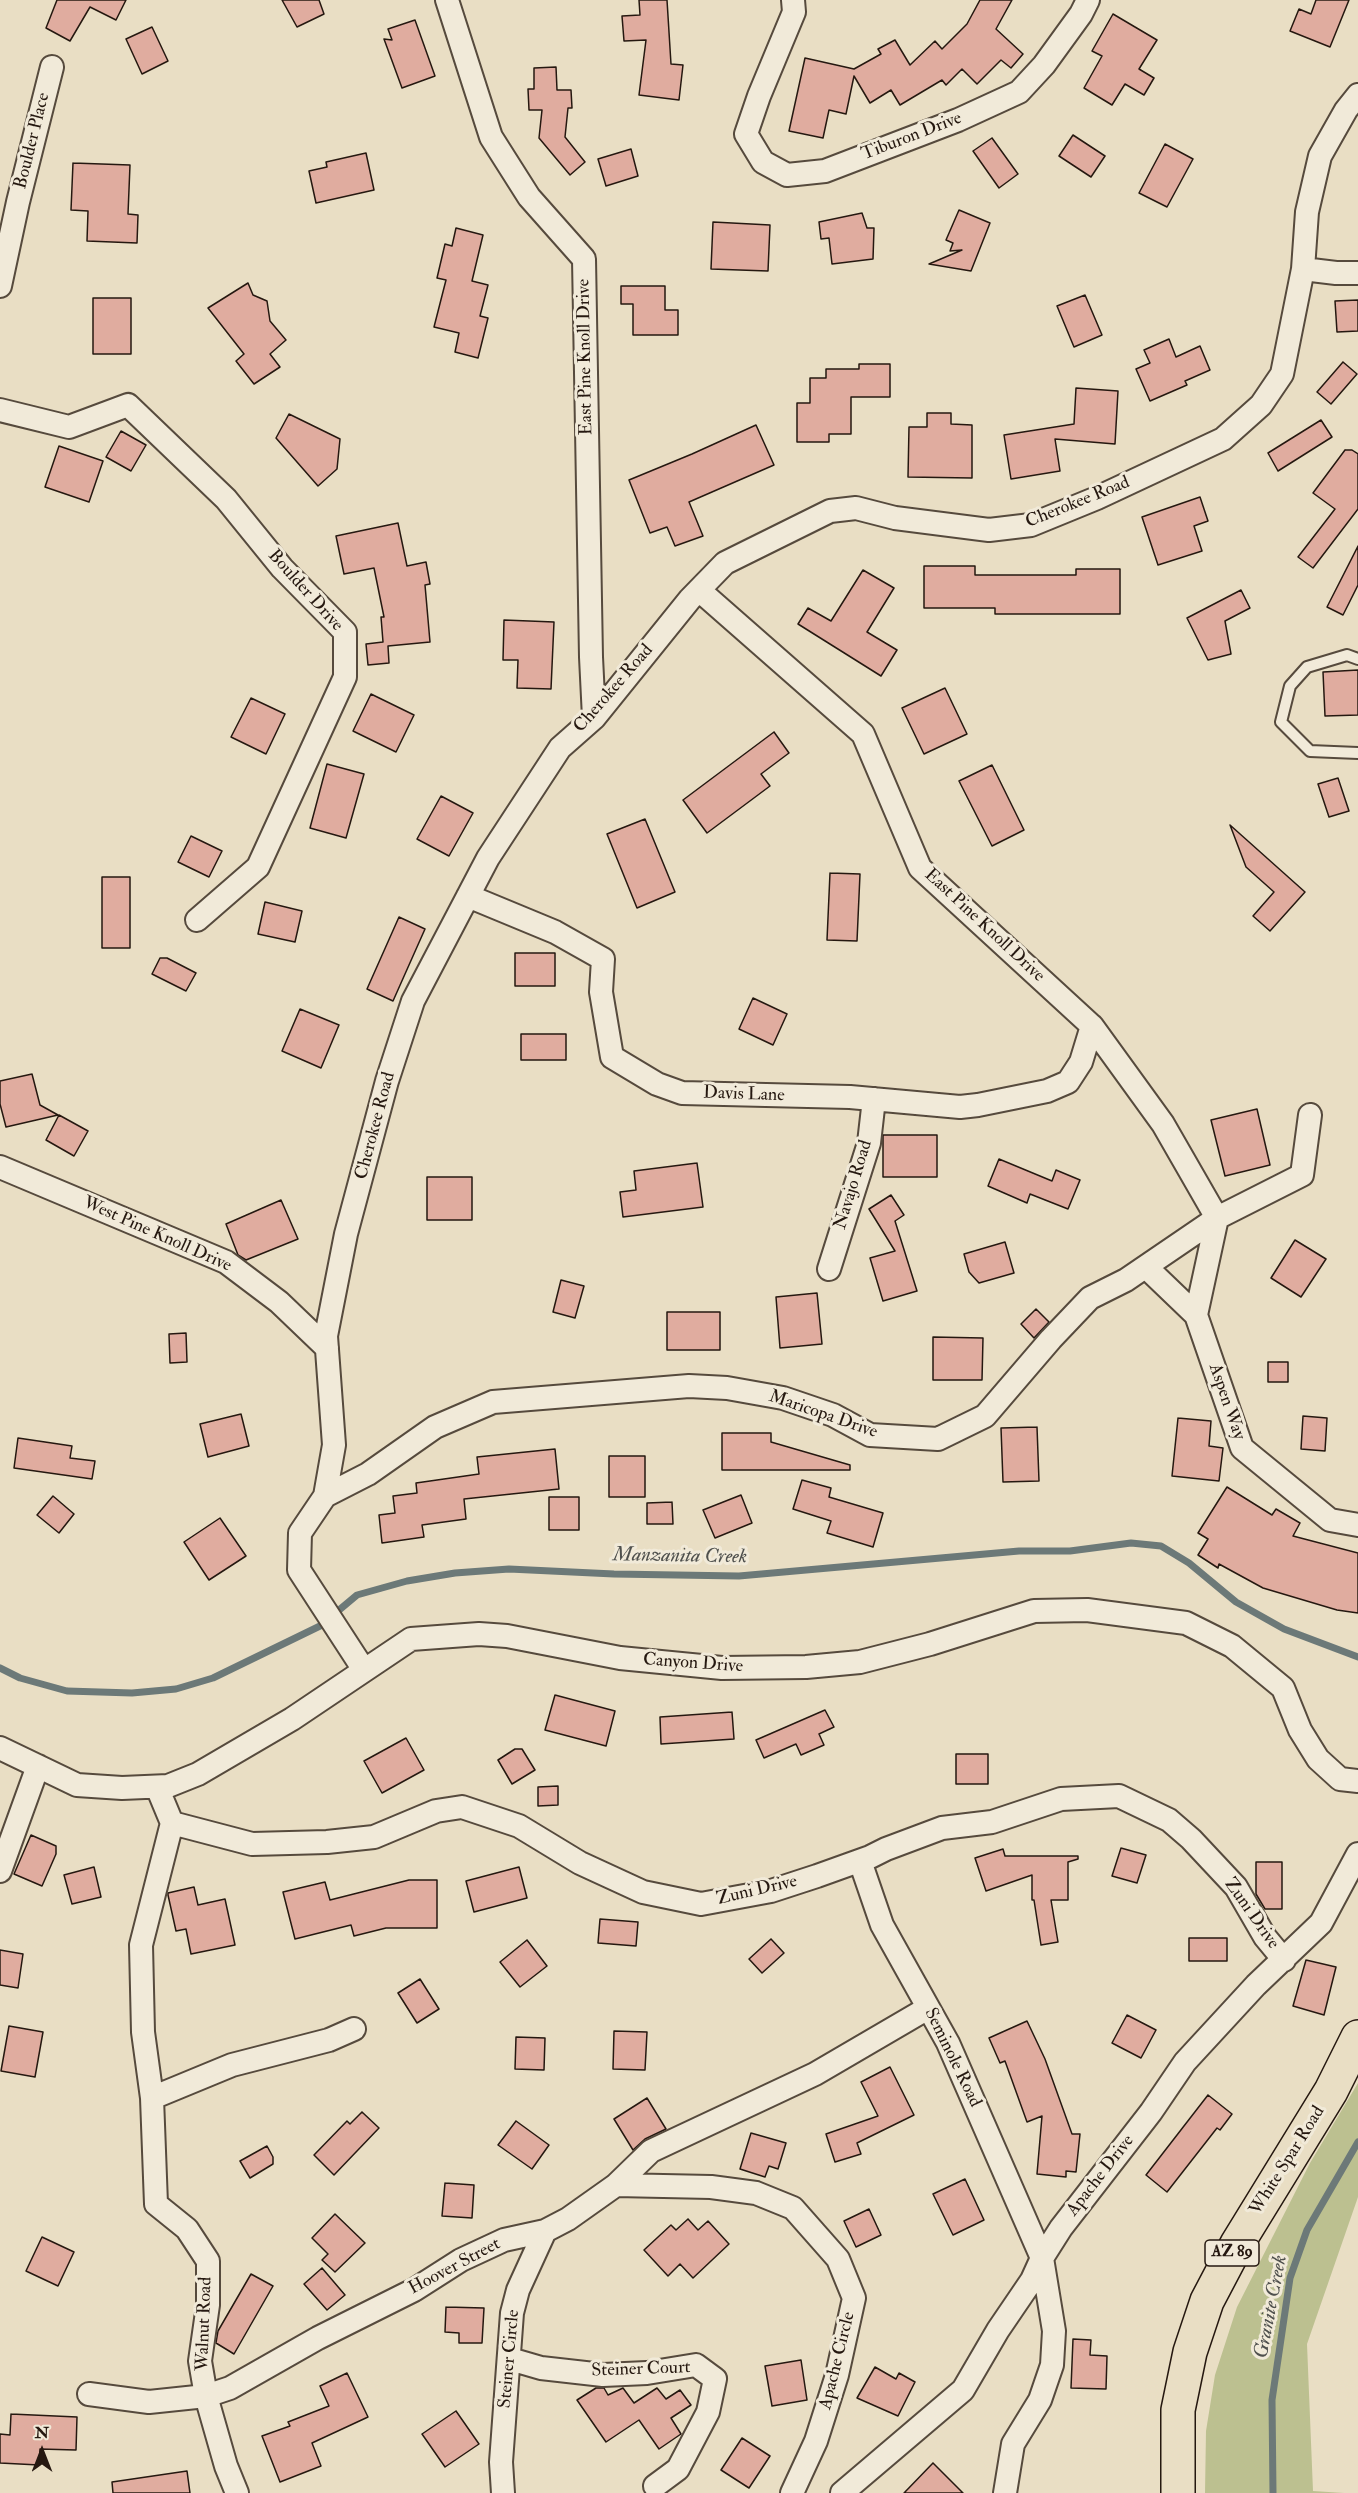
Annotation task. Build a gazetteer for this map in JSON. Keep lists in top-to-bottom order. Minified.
{"streets":{"main road":["White Spar Road","AZ 89"],"street":["Tiburon Drive","Boulder Place","East Pine Knoll Drive","Cherokee Road","Boulder Drive","Davis Lane","Navajo Road","West Pine Knoll Drive","Aspen Way","Maricopa Drive","Canyon Drive","Zuni Drive","Seminole Road","Apache Drive","Hoover Street","Walnut Road","Steiner Circle","Apache Circle","Steiner Court"]},"crossings":[["East Pine Knoll Drive","Cherokee Road"],["East Pine Knoll Drive","Davis Lane"],["East Pine Knoll Drive","Maricopa Drive"],["Cherokee Road","Davis Lane"],["Cherokee Road","West Pine Knoll Drive"],["Cherokee Road","Maricopa Drive"],["Cherokee Road","Canyon Drive"],["Davis Lane","Navajo Road"],["Zuni Drive","Seminole Road"],["Zuni Drive","Apache Drive"],["Zuni Drive","Walnut Road"],["Seminole Road","Apache Drive"],["Seminole Road","Hoover Street"],["Hoover Street","Walnut Road"],["Hoover Street","Steiner Circle"],["Hoover Street","Apache Circle"],["Steiner Circle","Steiner Court"]],"water":["Manzanita Creek","Granite Creek"],"north":"top"}
